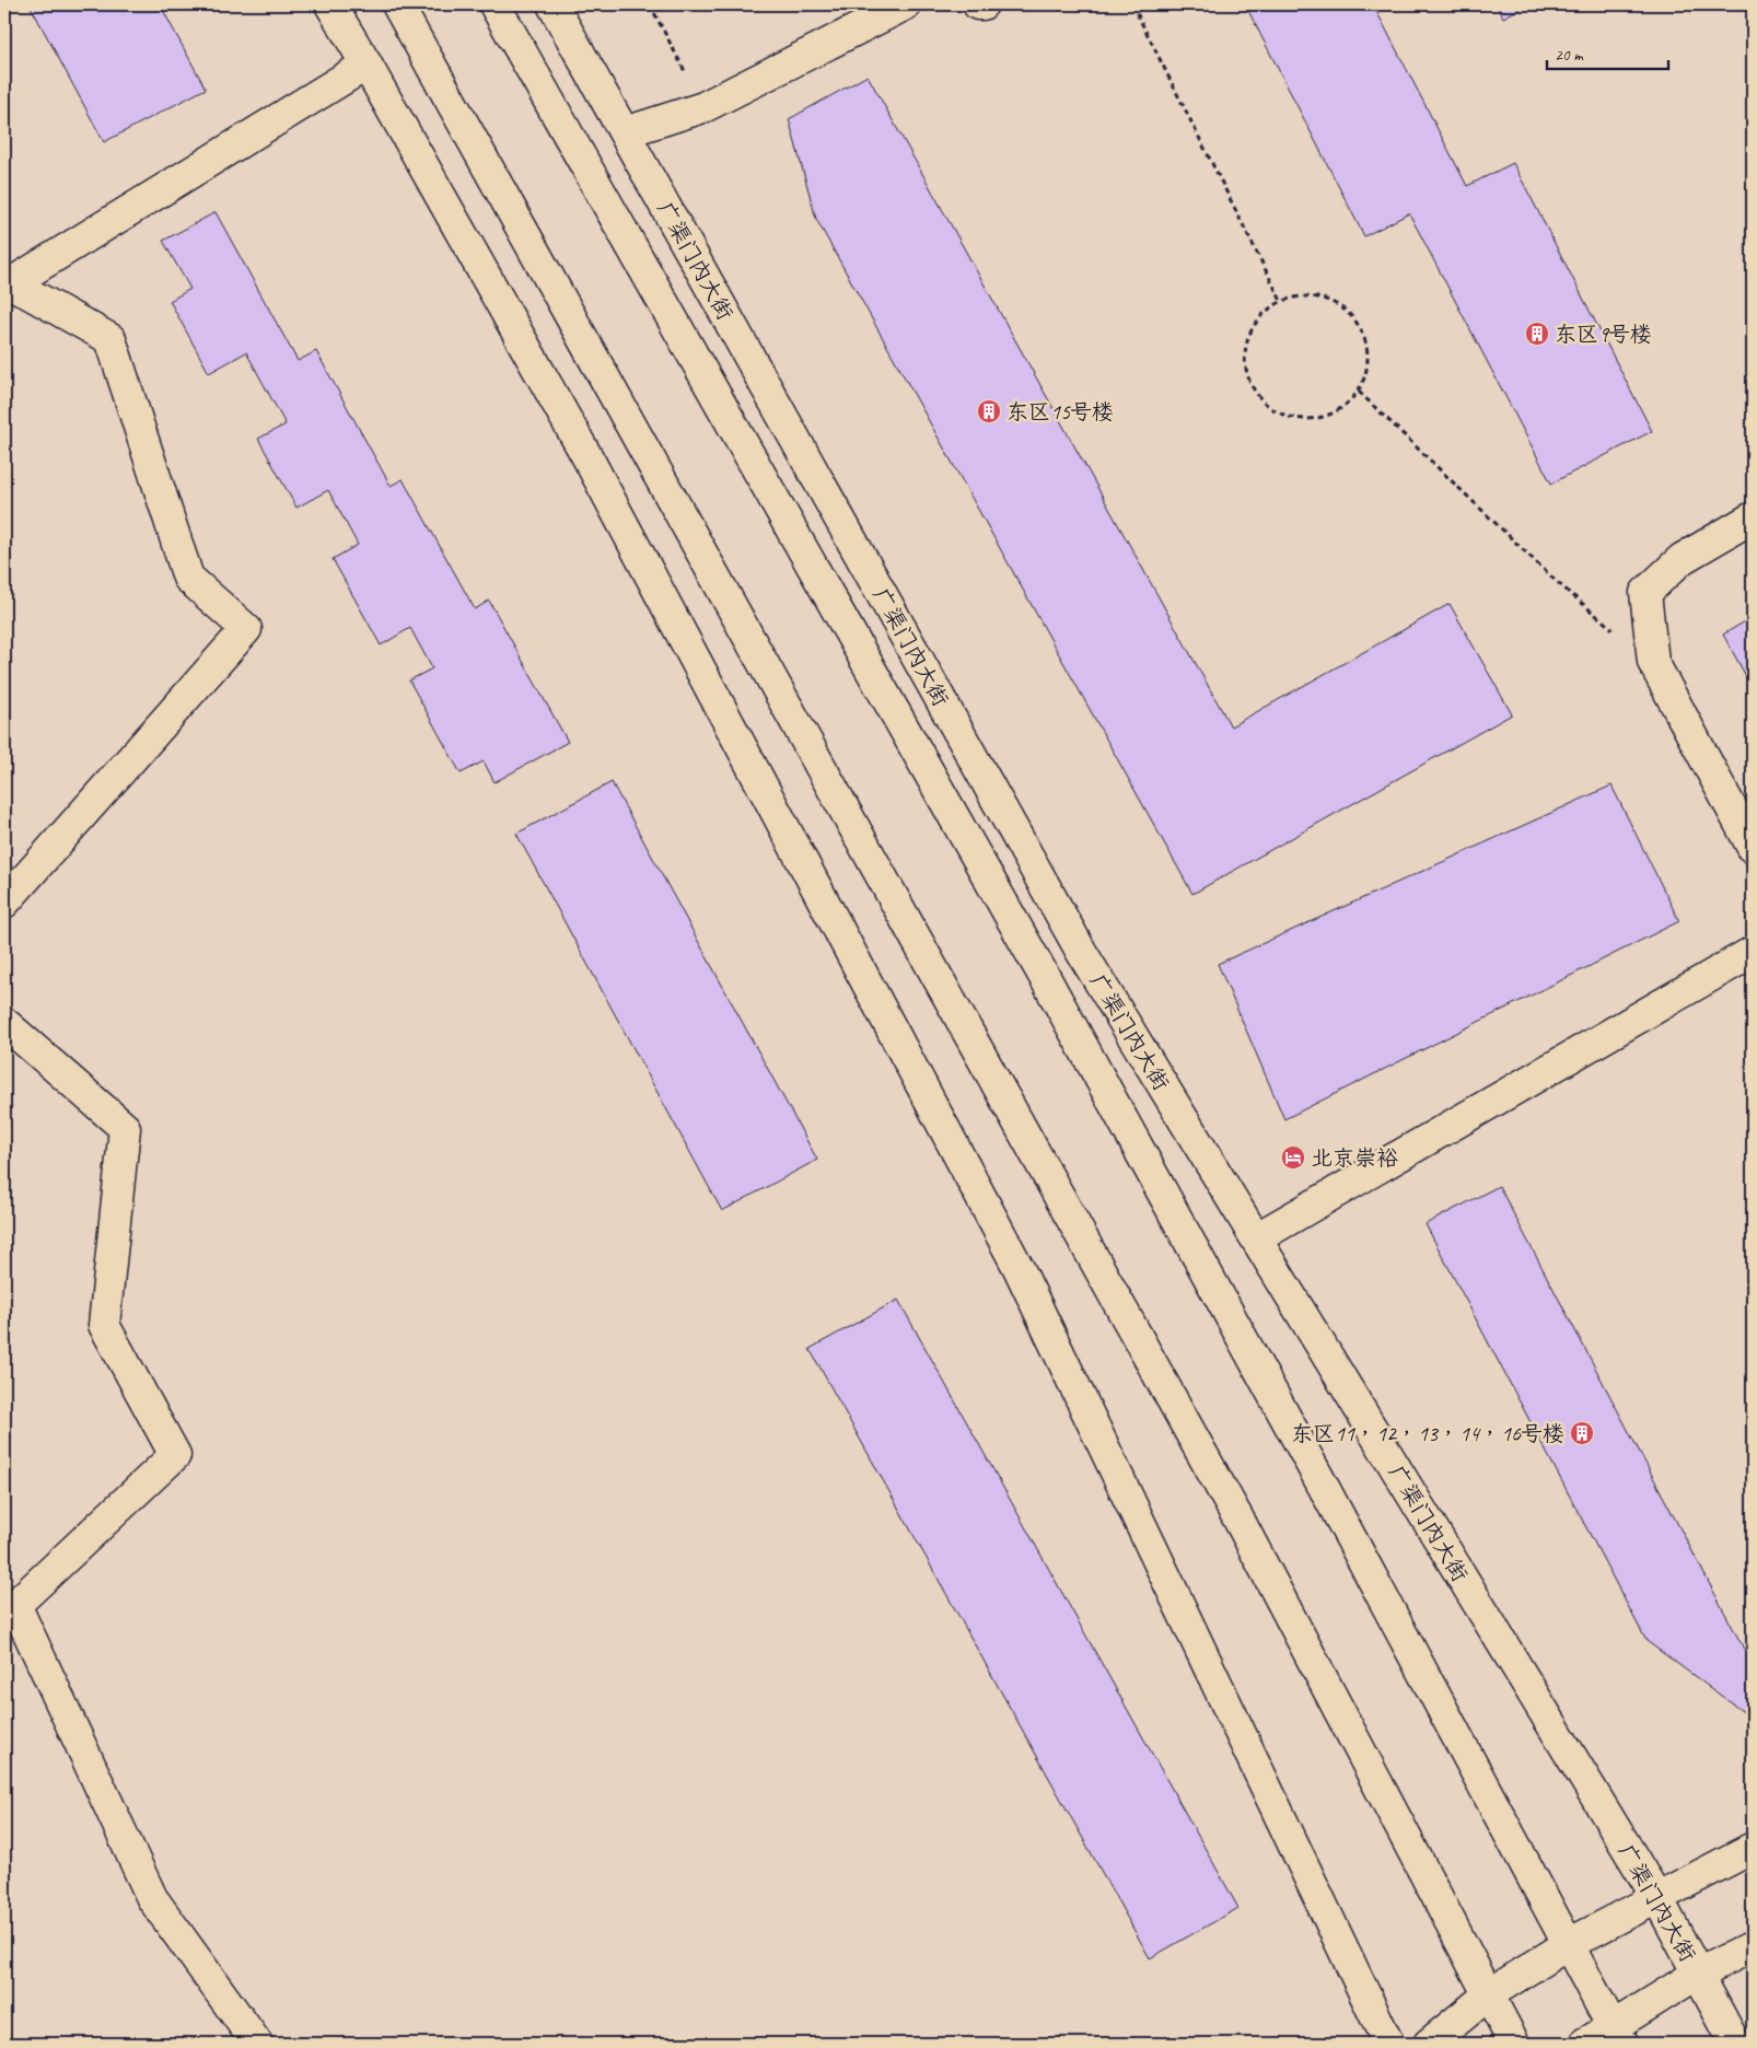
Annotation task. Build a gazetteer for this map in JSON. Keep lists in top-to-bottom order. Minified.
{"streets":{"street":["广渠门内大街"]},"places":{"building":["东区9号楼","东区15号楼","东区11，12，13，14，16号楼"],"hotel":["北京崇裕"]},"scale_bar":"20 m"}
